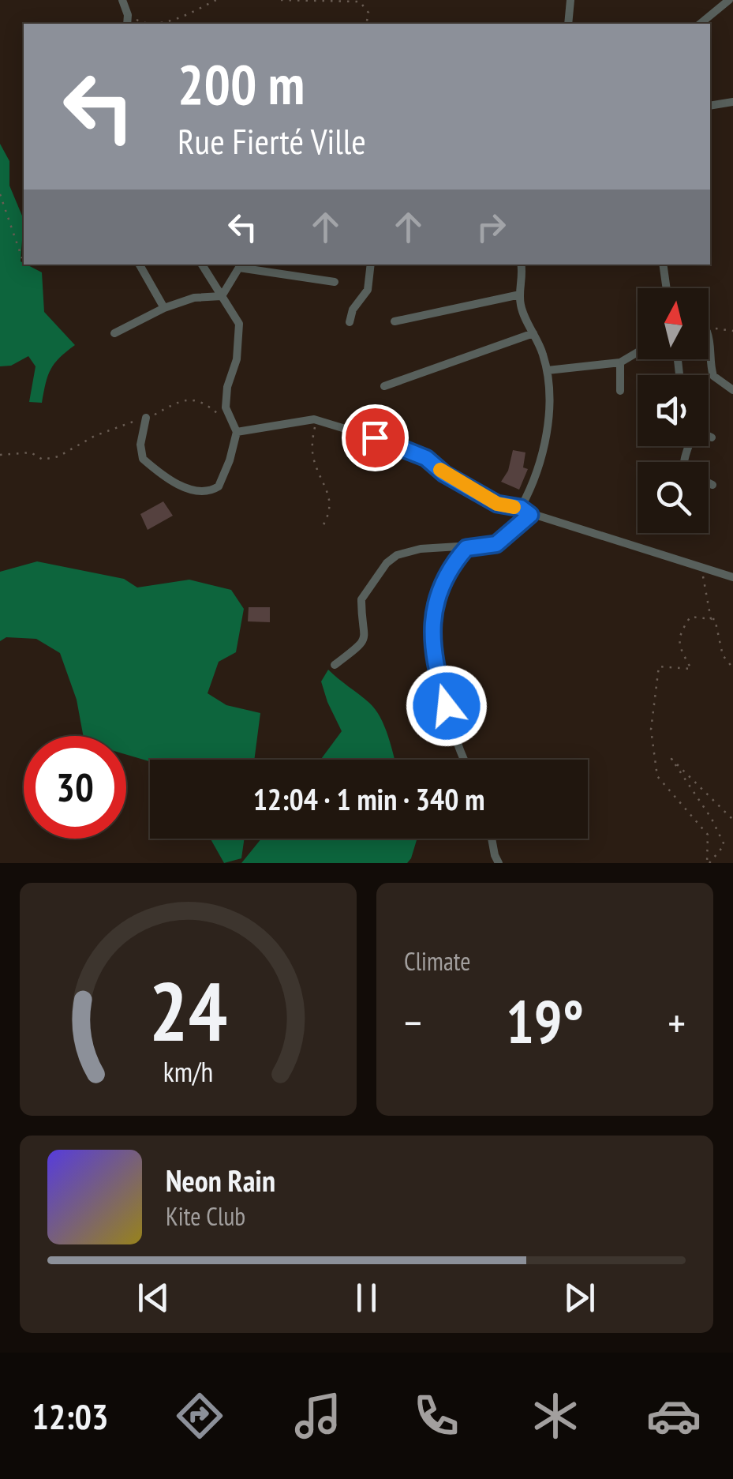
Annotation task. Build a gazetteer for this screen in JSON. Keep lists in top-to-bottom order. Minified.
{"north":"top","page":{"turn":["200 m","Rue Fierté Ville"],"limit":"30","trip":"12:04 · 1 min · 340 m","tile":"Climate","heat":["−","19°","+"],"song":["Neon Rain","Kite Club"],"tabs":"12:03","gauge":["24","km/h"]}}
